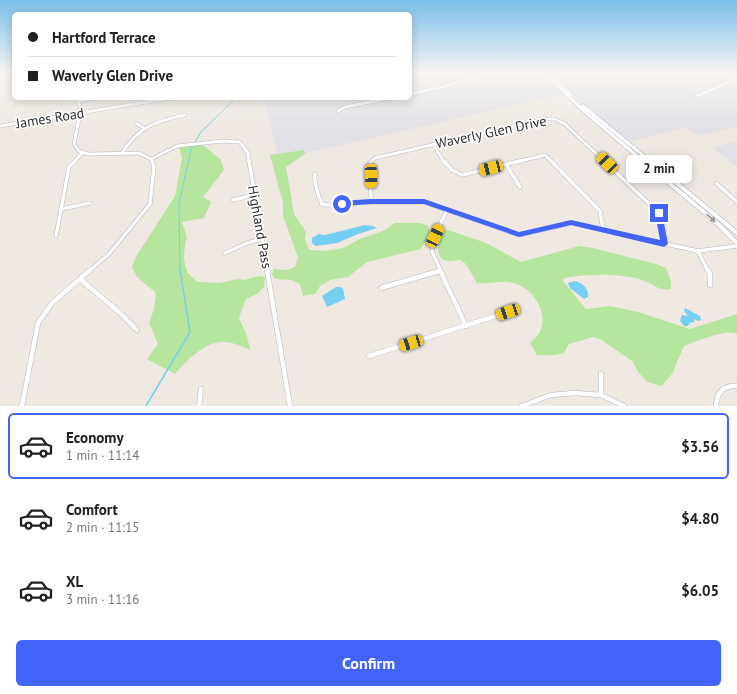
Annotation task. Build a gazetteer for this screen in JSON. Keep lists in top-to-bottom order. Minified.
{"streets":{"street":["James Road","Waverly Glen Drive","Highland Pass"]},"page":{"banner":["Hartford Terrace","Waverly Glen Drive"],"bubble":"2 min","list":[{"name":"Economy","note":"1 min · 11:14","value":"$3.56"},{"name":"Comfort","note":"2 min · 11:15","value":"$4.80"},{"name":"XL","note":"3 min · 11:16","value":"$6.05"}],"buttons":"Confirm"}}
